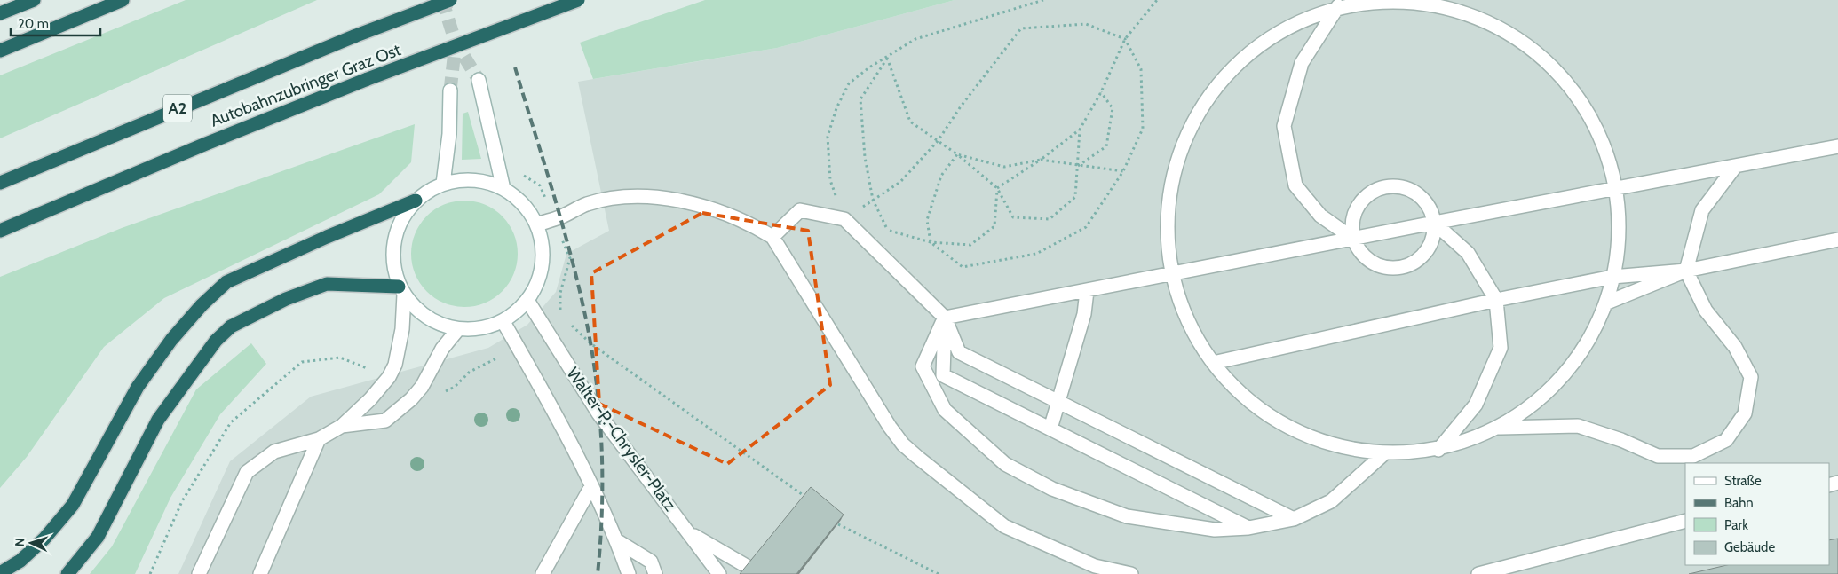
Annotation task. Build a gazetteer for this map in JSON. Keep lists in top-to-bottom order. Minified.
{"streets":{"highway":["Autobahnzubringer Graz Ost","A2"],"main road":["Walter-P.-Chrysler-Platz"]},"legend":["Straße","Bahn","Park","Gebäude"],"scale_bar":"20 m","north":"left"}
